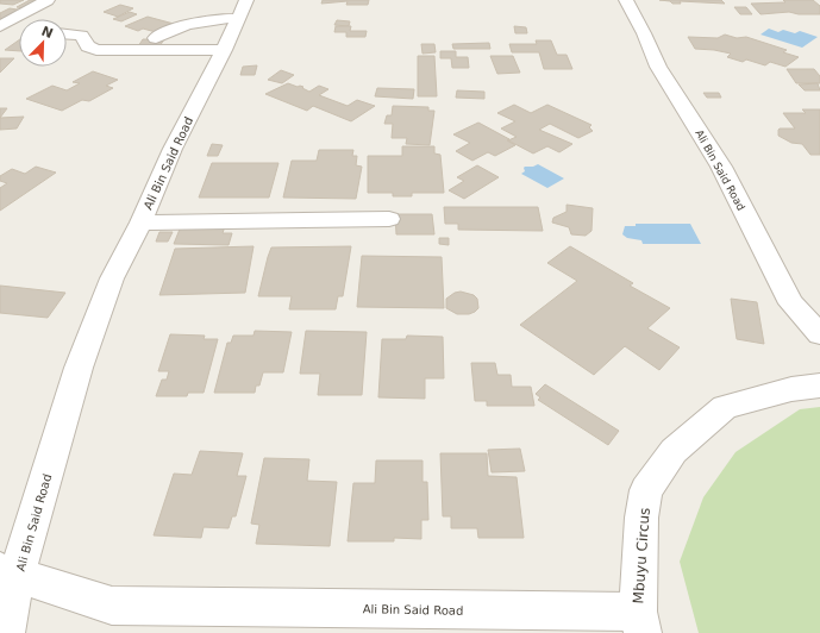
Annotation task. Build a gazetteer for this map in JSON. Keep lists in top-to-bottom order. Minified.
{"streets":{"street":["Ali Bin Said Road","Mbuyu Circus"]},"crossings":[["Ali Bin Said Road","Mbuyu Circus"]],"north":"top right"}
